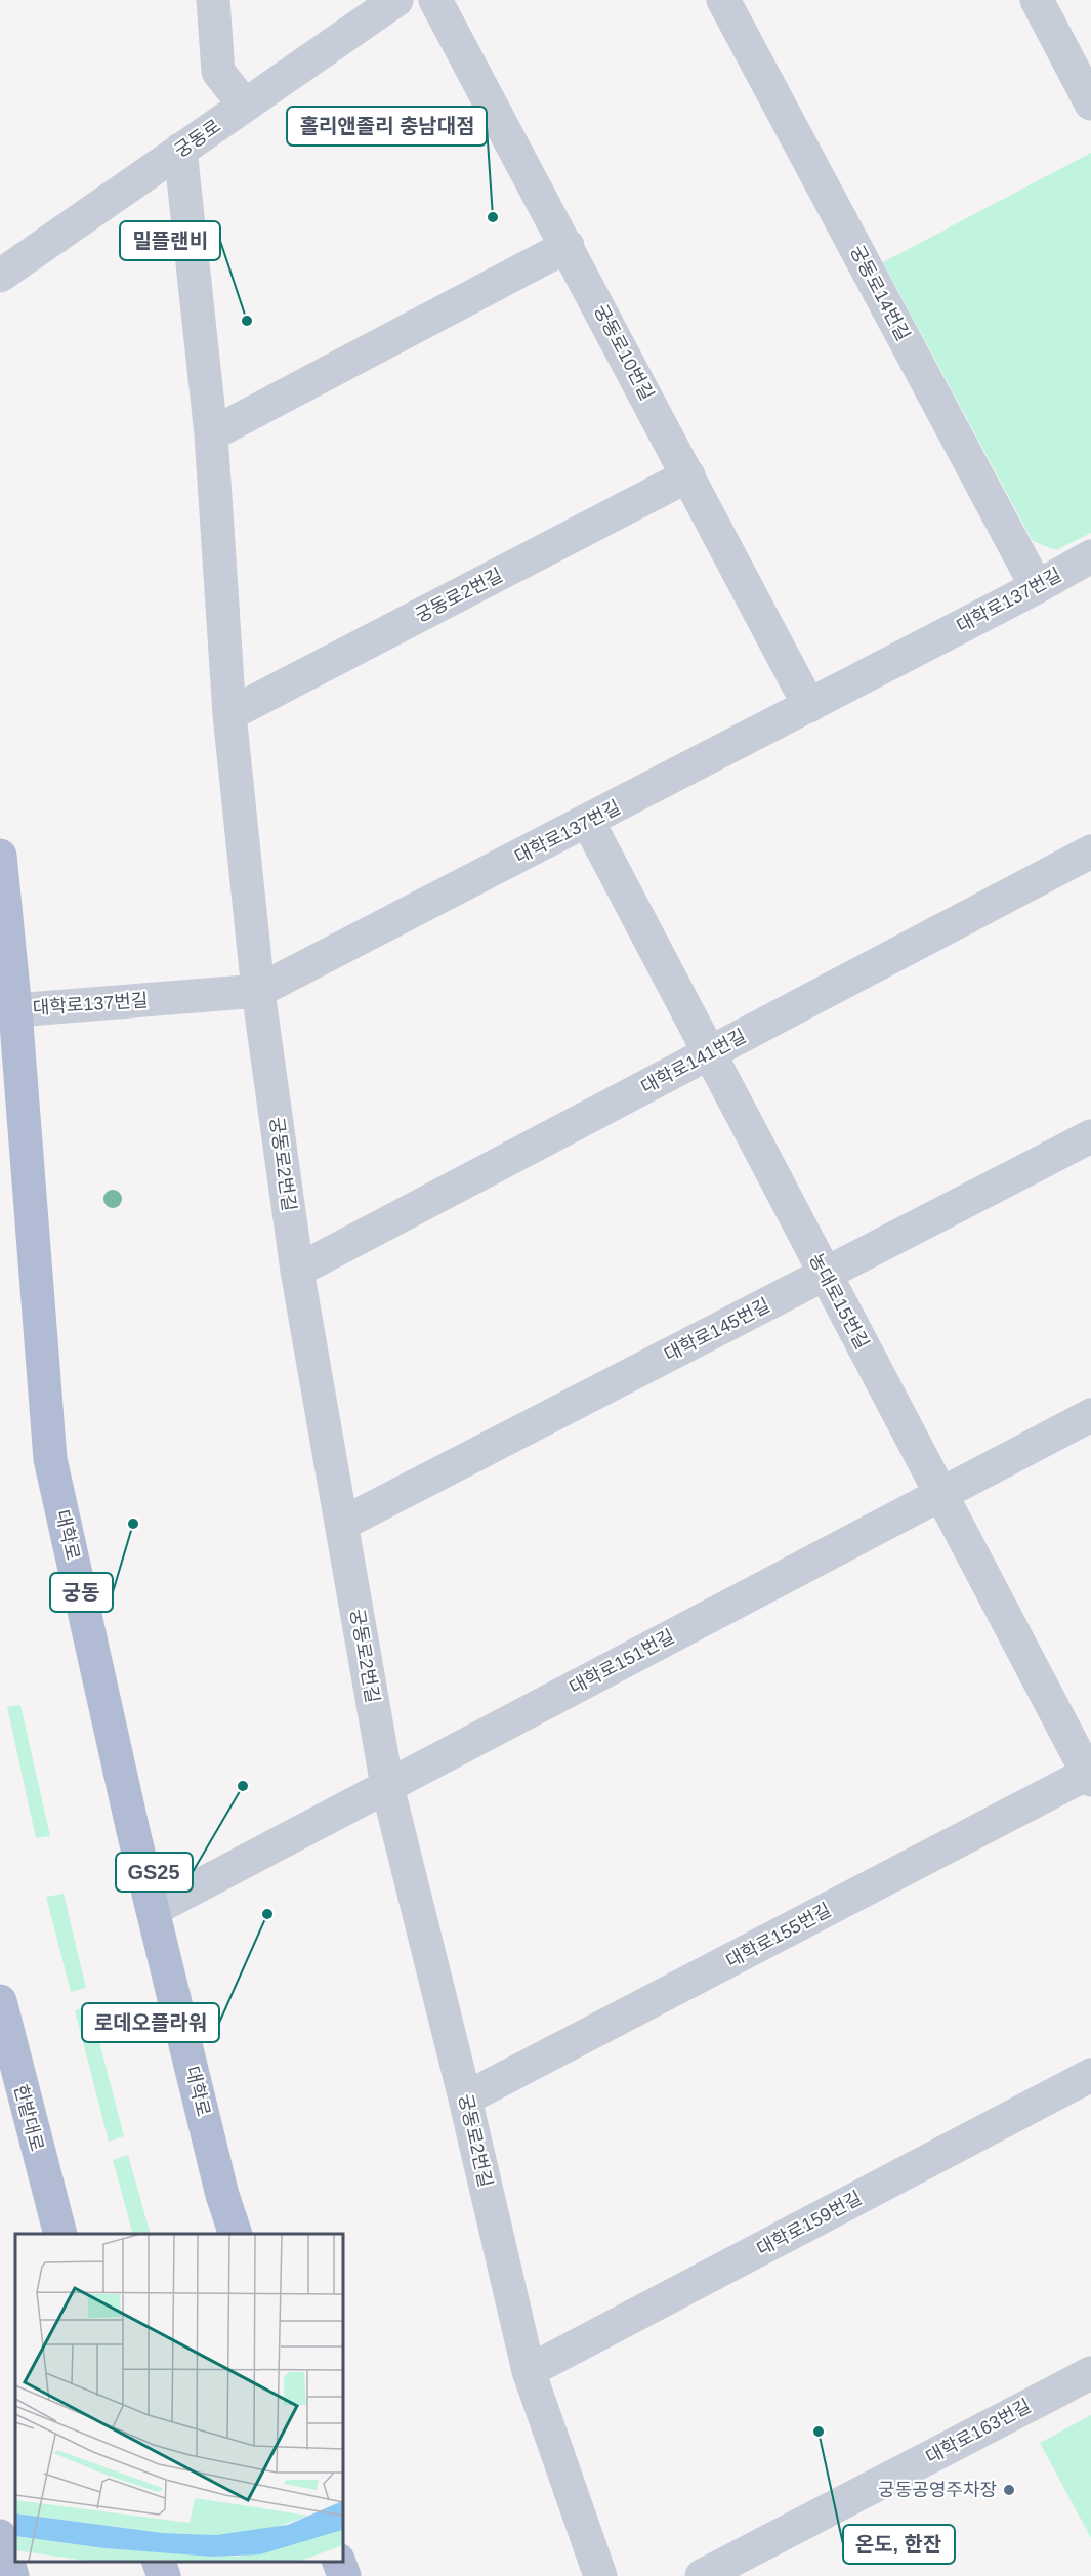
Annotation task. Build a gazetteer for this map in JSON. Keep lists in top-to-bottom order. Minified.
{"streets":{"main road":["대학로","한밭대로"],"street":["궁동로","궁동로14번길","궁동로10번길","궁동로2번길","대학로137번길","대학로141번길","농대로15번길","대학로145번길","대학로151번길","대학로155번길","대학로159번길","대학로163번길"]},"crossings":[["궁동로","궁동로2번길"],["궁동로14번길","대학로137번길"],["궁동로10번길","궁동로2번길"],["궁동로10번길","대학로137번길"],["궁동로2번길","대학로137번길"],["궁동로2번길","대학로141번길"],["궁동로2번길","대학로145번길"],["궁동로2번길","대학로151번길"],["궁동로2번길","대학로155번길"],["궁동로2번길","대학로159번길"],["대학로137번길","농대로15번길"],["대학로137번길","대학로"],["대학로141번길","농대로15번길"],["농대로15번길","대학로145번길"],["농대로15번길","대학로151번길"],["농대로15번길","대학로155번길"],["대학로","대학로151번길"]],"places":["홀리앤졸리 충남대점","밀플랜비","궁동","GS25","로데오플라워","온도, 한잔","궁동공영주차장"]}
